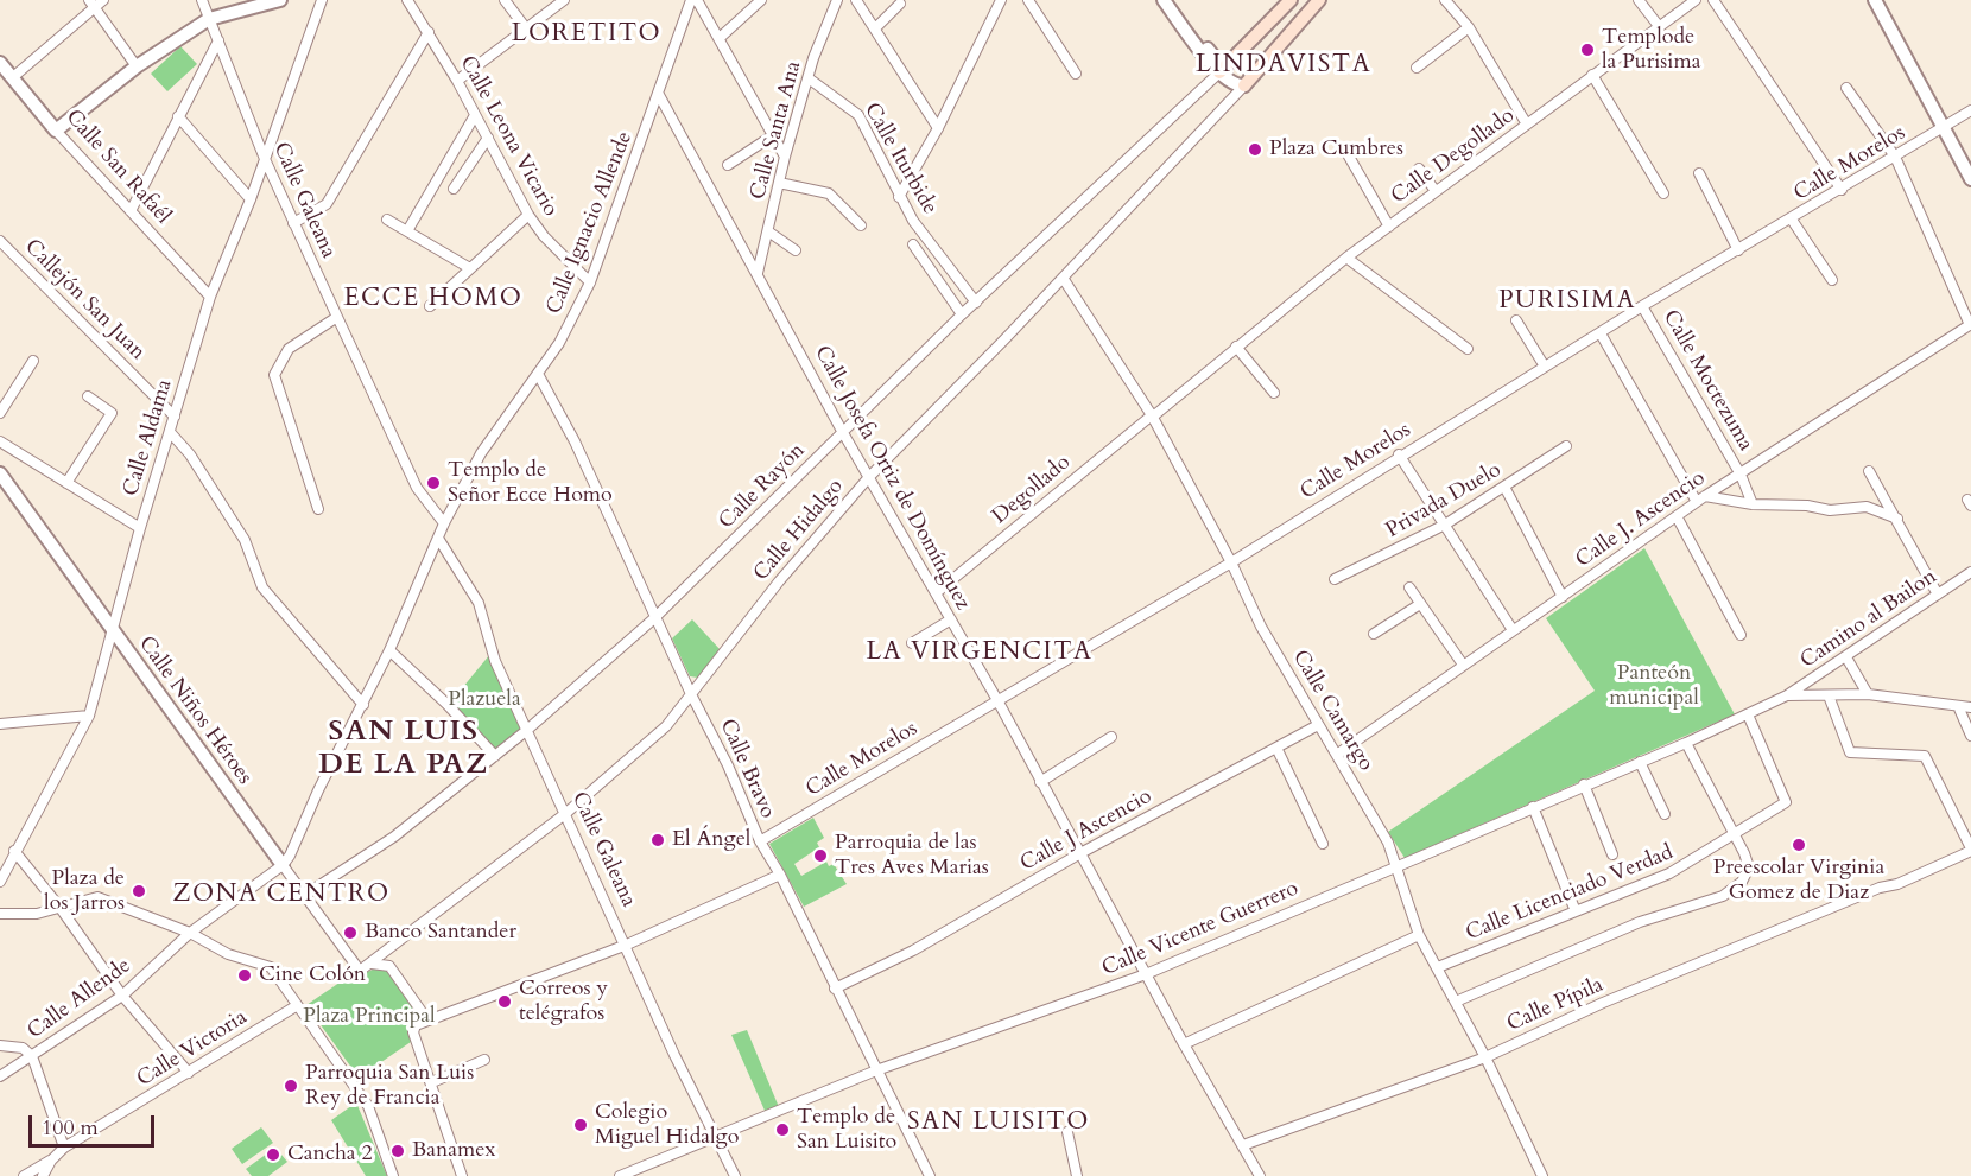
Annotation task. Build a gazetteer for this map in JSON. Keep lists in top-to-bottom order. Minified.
{"streets":{"street":["Calle Santa Ana","Calle Leona Vicario","Calle Degollado","Calle Iturbide","Calle Morelos","Calle San Rafaél","Calle Galeana","Calle Ignacio Allende","Callejón San Juan","Calle Moctezuma","Calle Aldama","Calle Josefa Ortiz de Domínguez","Calle Rayón","Degollado","Privada Duelo","Calle J. Ascencio","Calle Hidalgo","Camino al Bailon","Calle Niños Héroes","Calle Camargo","Calle Bravo","Calle J Ascencio","Calle Licenciado Verdad","Calle Vicente Guerrero","Calle Allende","Calle Pípila","Calle Victoria"]},"crossings":[["Calle Santa Ana","Calle Iturbide"],["Calle Santa Ana","Calle Josefa Ortiz de Domínguez"],["Calle Leona Vicario","Calle Ignacio Allende"],["Calle Degollado","Degollado"],["Calle Iturbide","Calle Rayón"],["Calle Morelos","Calle Moctezuma"],["Calle Morelos","Calle Josefa Ortiz de Domínguez"],["Calle Morelos","Calle Camargo"],["Calle Morelos","Calle Bravo"],["Calle San Rafaél","Calle Aldama"],["Calle Galeana","Calle Ignacio Allende"],["Calle Galeana","Calle Aldama"],["Calle Galeana","Calle Rayón"],["Calle Galeana","Calle Hidalgo"],["Calle Galeana","Calle Vicente Guerrero"],["Calle Ignacio Allende","Calle Josefa Ortiz de Domínguez"],["Calle Ignacio Allende","Calle Niños Héroes"],["Calle Ignacio Allende","Calle Bravo"],["Calle Ignacio Allende","Calle Allende"],["Callejón San Juan","Calle Aldama"],["Calle Moctezuma","Calle J. Ascencio"],["Calle Aldama","Calle Niños Héroes"],["Calle Josefa Ortiz de Domínguez","Calle Rayón"],["Calle Josefa Ortiz de Domínguez","Degollado"],["Calle Josefa Ortiz de Domínguez","Calle Hidalgo"],["Calle Josefa Ortiz de Domínguez","Calle J Ascencio"],["Calle Josefa Ortiz de Domínguez","Calle Vicente Guerrero"],["Calle Josefa Ortiz de Domínguez","Calle Pípila"],["Calle Rayón","Calle Niños Héroes"],["Calle Rayón","Calle Bravo"],["Degollado","Calle Camargo"],["Calle J. Ascencio","Calle Camargo"],["Calle Hidalgo","Calle Niños Héroes"],["Calle Hidalgo","Calle Camargo"],["Calle Hidalgo","Calle Bravo"],["Camino al Bailon","Calle Vicente Guerrero"],["Calle Niños Héroes","Calle Allende"],["Calle Camargo","Calle J Ascencio"],["Calle Camargo","Calle Licenciado Verdad"],["Calle Camargo","Calle Vicente Guerrero"],["Calle Camargo","Calle Pípila"],["Calle Bravo","Calle J Ascencio"],["Calle Bravo","Calle Vicente Guerrero"],["Calle Licenciado Verdad","Calle Vicente Guerrero"]],"districts":["LORETITO","LINDAVISTA","ECCE HOMO","PURISIMA","LA VIRGENCITA","SAN LUIS DE LA PAZ","ZONA CENTRO","SAN LUISITO"],"parks":["Panteón municipal","Plazuela","Plaza Principal"],"places":["Templode la Purisima","Plaza Cumbres","Templo de Señor Ecce Homo","El Ángel","Preescolar Virginia Gomez de Diaz","Parroquia de las Tres Aves Marias","Plaza de los Jarros","Banco Santander","Cine Colón","Correos y telégrafos","Parroquia San Luis Rey de Francia","Colegio Miguel Hidalgo","Templo de San Luisito","Banamex","Cancha 2"],"scale_bar":"100 m"}
